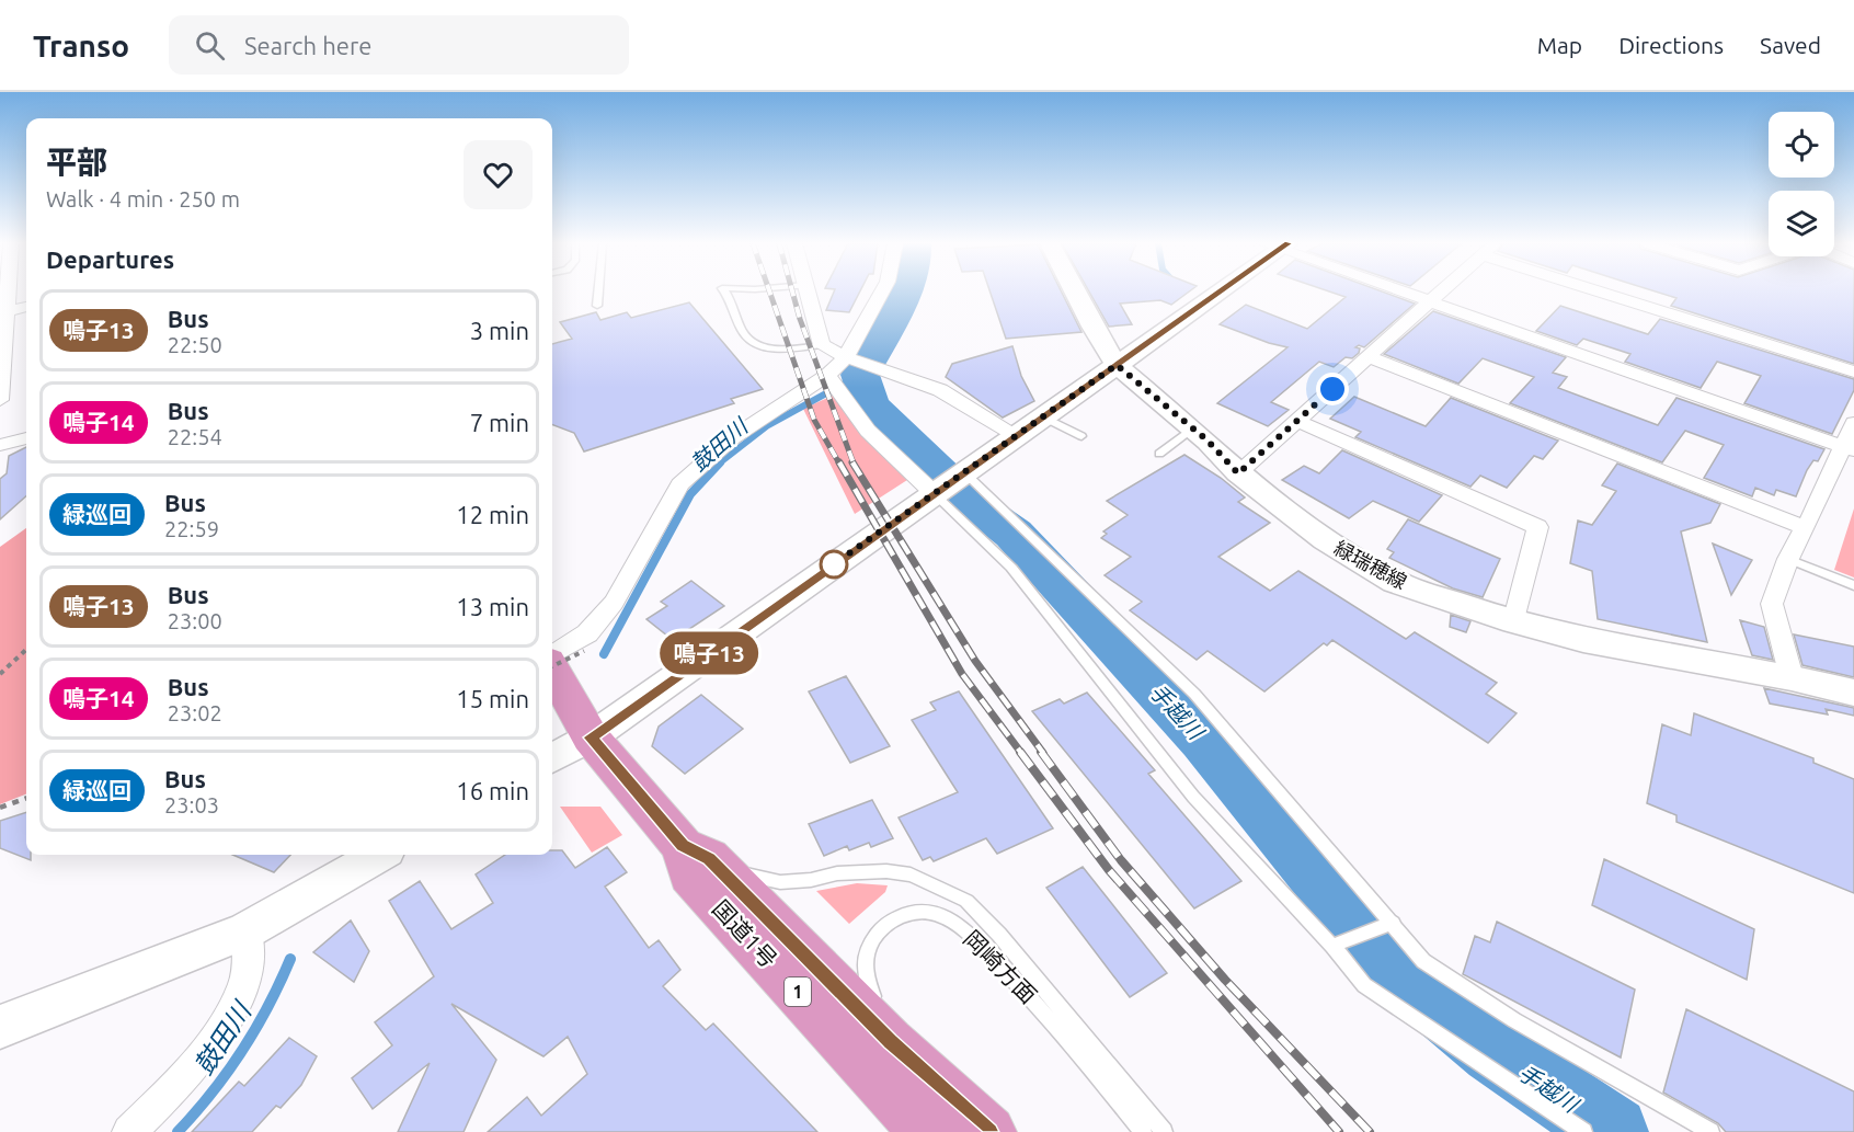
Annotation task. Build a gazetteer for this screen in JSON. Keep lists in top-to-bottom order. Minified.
{"streets":{"highway":["国道1号","1"],"street":["緑瑞穂線"],"lane":["岡崎方面"]},"water":["鼓田川","手越川"],"lines":["bus line 鳴子13"],"page":{"header":"Transo","search":"Search here","nav":["Map","Directions","Saved"],"on_map":"鳴子13","heading":[["平部","Walk · 4 min · 250 m"],"Departures"],"list":[{"mark":"鳴子13","name":"Bus","note":"22:50","value":"3 min"},{"mark":"鳴子14","name":"Bus","note":"22:54","value":"7 min"},{"mark":"緑巡回","name":"Bus","note":"22:59","value":"12 min"},{"mark":"鳴子13","name":"Bus","note":"23:00","value":"13 min"},{"mark":"鳴子14","name":"Bus","note":"23:02","value":"15 min"},{"mark":"緑巡回","name":"Bus","note":"23:03","value":"16 min"}]}}
